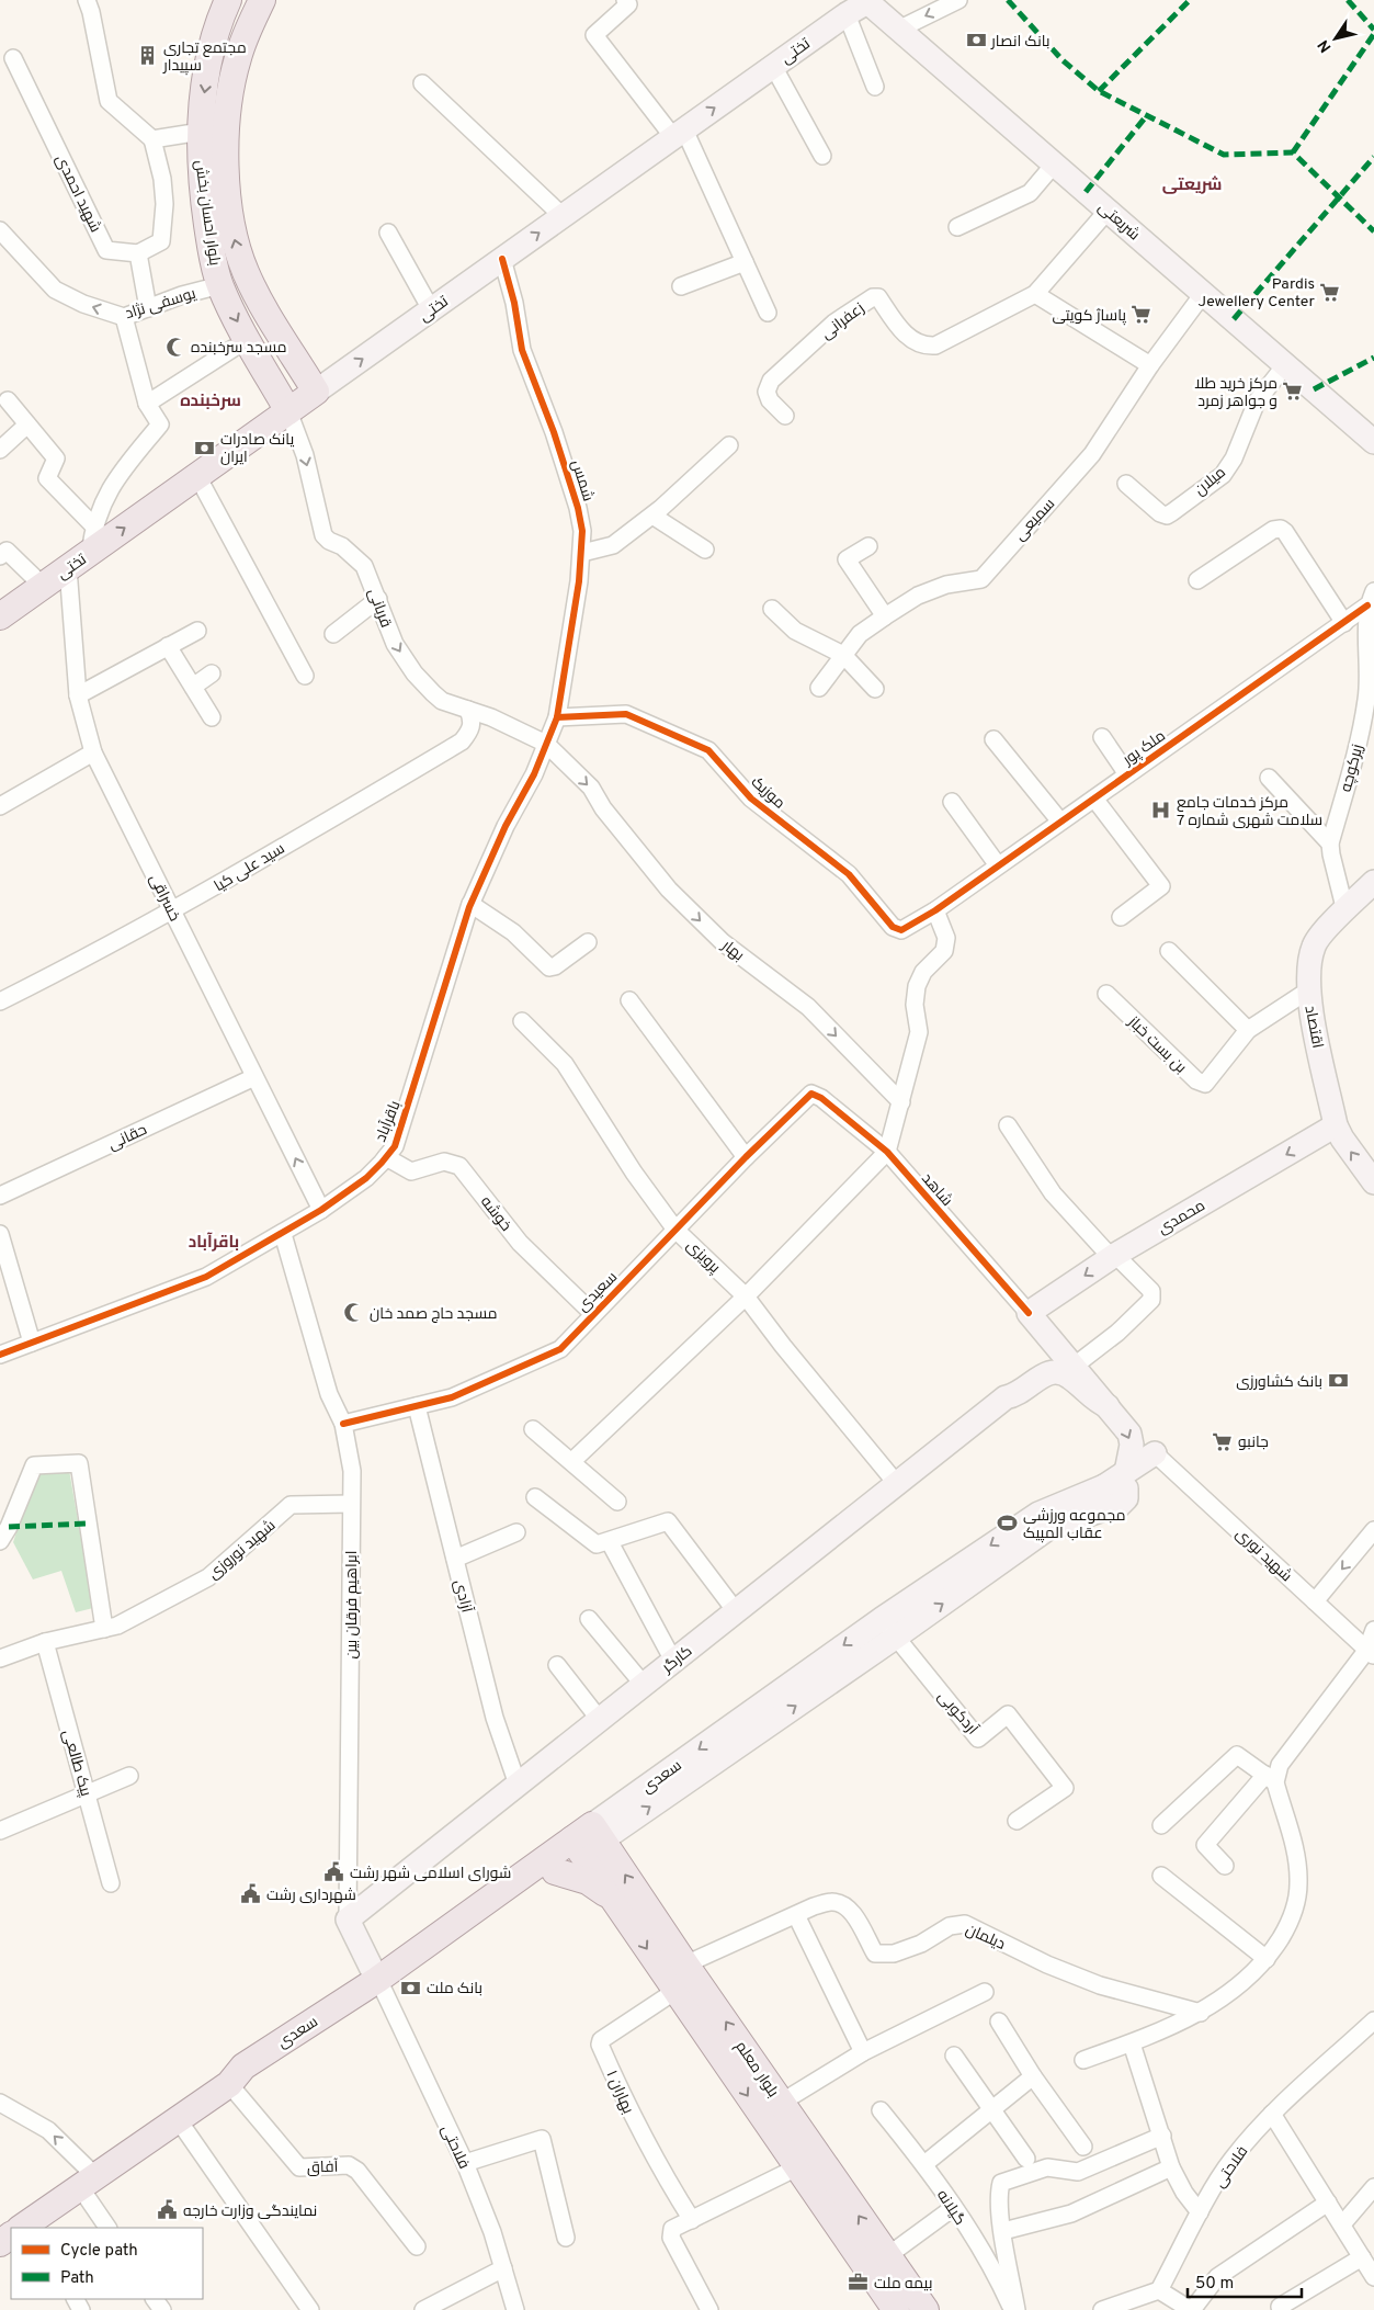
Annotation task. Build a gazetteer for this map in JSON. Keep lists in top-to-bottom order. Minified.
{"streets":{"main road":["تختی","بلوار احسان بخش","شریعتی","اقتصاد","شاهد","محمدی","ابراهیم فرقان بین","کارگر","سعدی","بلوار معلم"],"street":["شهید احمدی","یوسفی نژاد","زعفرانی","شمس","میلان","سمیعی","قربانی","ملک پور","زیرکوچه","موزیک","سید علی کیا","خسراقی","بهار","بن بست خباز","باقرآباد","حقانی","خوشه","پرویزی","سعیدی","شهید نوروزی","شهید نوری","آزادی","آردکوبی","پیک طالعی","دیلمان","بهاران ۱","فلاحتی","آفاق","گیلانه"]},"crossings":[["تختی","بلوار احسان بخش"],["تختی","شریعتی"],["تختی","شمس"],["تختی","قربانی"],["تختی","خسراقی"],["بلوار احسان بخش","یوسفی نژاد"],["بلوار احسان بخش","قربانی"],["شریعتی","میلان"],["شریعتی","سمیعی"],["شمس","موزیک"],["شمس","باقرآباد"],["قربانی","سید علی کیا"],["قربانی","بهار"],["قربانی","باقرآباد"],["ملک پور","زیرکوچه"],["ملک پور","موزیک"],["زیرکوچه","اقتصاد"],["موزیک","باقرآباد"],["سید علی کیا","خسراقی"],["خسراقی","باقرآباد"],["خسراقی","حقانی"],["بهار","باقرآباد"],["اقتصاد","بن بست خباز"],["اقتصاد","محمدی"],["باقرآباد","خوشه"],["باقرآباد","ابراهیم فرقان بین"],["شاهد","محمدی"],["شاهد","سعیدی"],["شاهد","سعدی"],["خوشه","سعیدی"],["پرویزی","سعیدی"],["پرویزی","کارگر"],["سعیدی","آزادی"],["سعیدی","ابراهیم فرقان بین"],["شهید نوروزی","ابراهیم فرقان بین"],["شهید نوروزی","پیک طالعی"],["شهید نوری","سعدی"],["آزادی","کارگر"],["ابراهیم فرقان بین","کارگر"],["ابراهیم فرقان بین","سعدی"],["ابراهیم فرقان بین","فلاحتی"],["آردکوبی","سعدی"],["سعدی","بلوار معلم"],["سعدی","فلاحتی"],["سعدی","آفاق"],["دیلمان","بلوار معلم"],["بلوار معلم","بهاران ۱"]],"one_way":["تختی","یوسفی نژاد","محمدی"],"districts":["شریعتی","سرخبنده","باقرآباد"],"places":{"bank":["بانک انصار","یانک صادرات ایران","بانک کشاورزی","بانک ملت"],"building":["مجتمع تجاری سپیدار"],"supermarket":["Pardis Jewellery Center","پاساژ کویتی","مرکز خرید طلا و جواهر زمرد","جانبو"],"mosque":["مسجد سرخبنده","مسجد حاج صمد خان"],"hospital":["مرکز خدمات جامع سلامت شهری شماره 7"],"sports":["مجموعه ورزشی عقاب المپیک"],"public building":["شورای اسلامی شهر رشت","شهرداری رشت","نمایندگی وزارت خارجه"],"office":["بیمه ملت"]},"legend":["Cycle path","Path"],"scale_bar":"50 m","north":"bottom left"}
